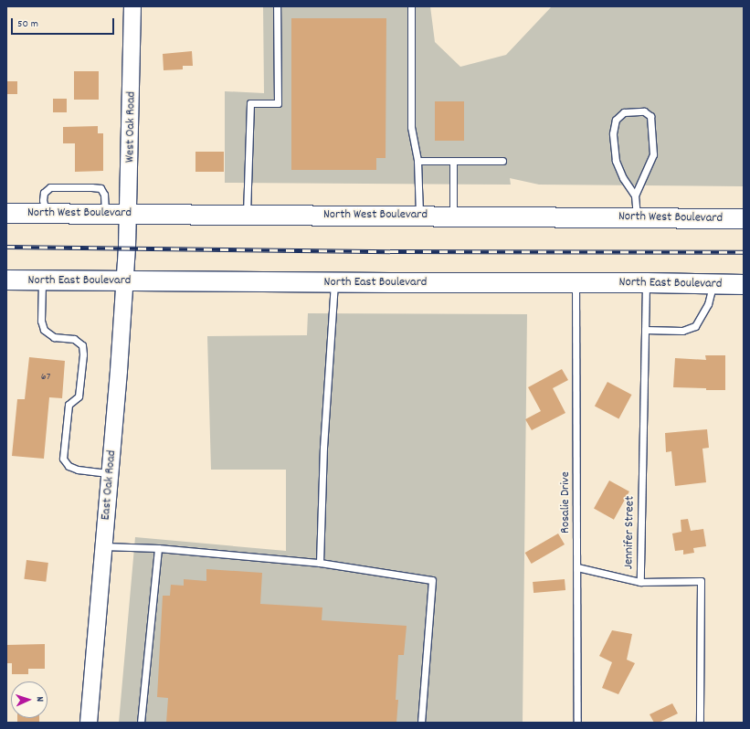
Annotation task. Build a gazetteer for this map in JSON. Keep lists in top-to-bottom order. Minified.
{"streets":{"main road":["North West Boulevard","North East Boulevard"],"street":["West Oak Road","East Oak Road"],"lane":["Rosalie Drive","Jennifer Street"]},"crossings":[["West Oak Road","North West Boulevard"],["West Oak Road","East Oak Road"],["North East Boulevard","East Oak Road"],["North East Boulevard","Rosalie Drive"],["North East Boulevard","Jennifer Street"]],"house_numbers":["67"],"scale_bar":"50 m","north":"right"}
